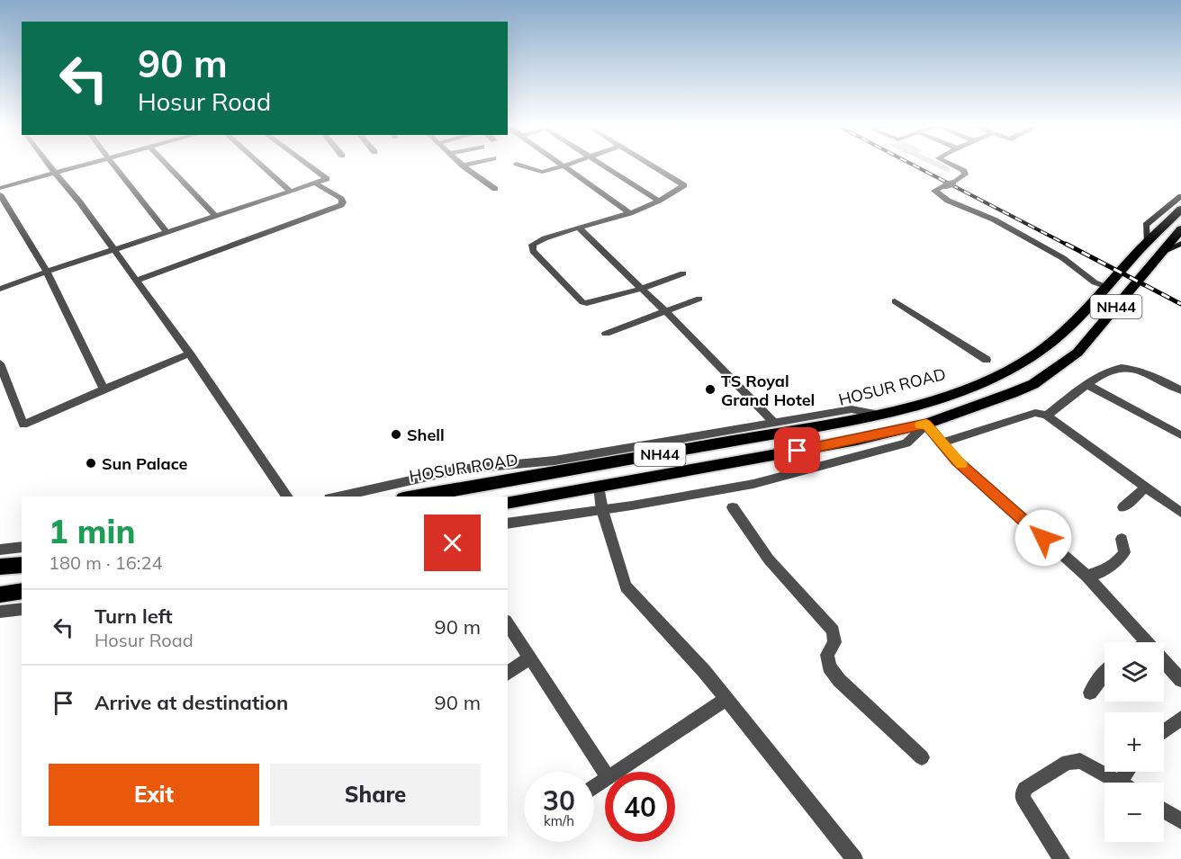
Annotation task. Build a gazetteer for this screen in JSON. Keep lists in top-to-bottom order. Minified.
{"streets":{"highway":["NH44","HOSUR ROAD"]},"crossings":[["NH44","HOSUR ROAD"]],"places":["TS Royal Grand Hotel","Shell","Sun Palace"],"page":{"turn":["90 m","Hosur Road"],"heading":["1 min","180 m · 16:24"],"list":[{"name":"Turn left","note":"Hosur Road","value":"90 m"},{"name":"Arrive at destination","value":"90 m"}],"map_buttons":["+","−"],"buttons":["Exit","Share"],"speed":"30 km/h","limit":"40"}}
